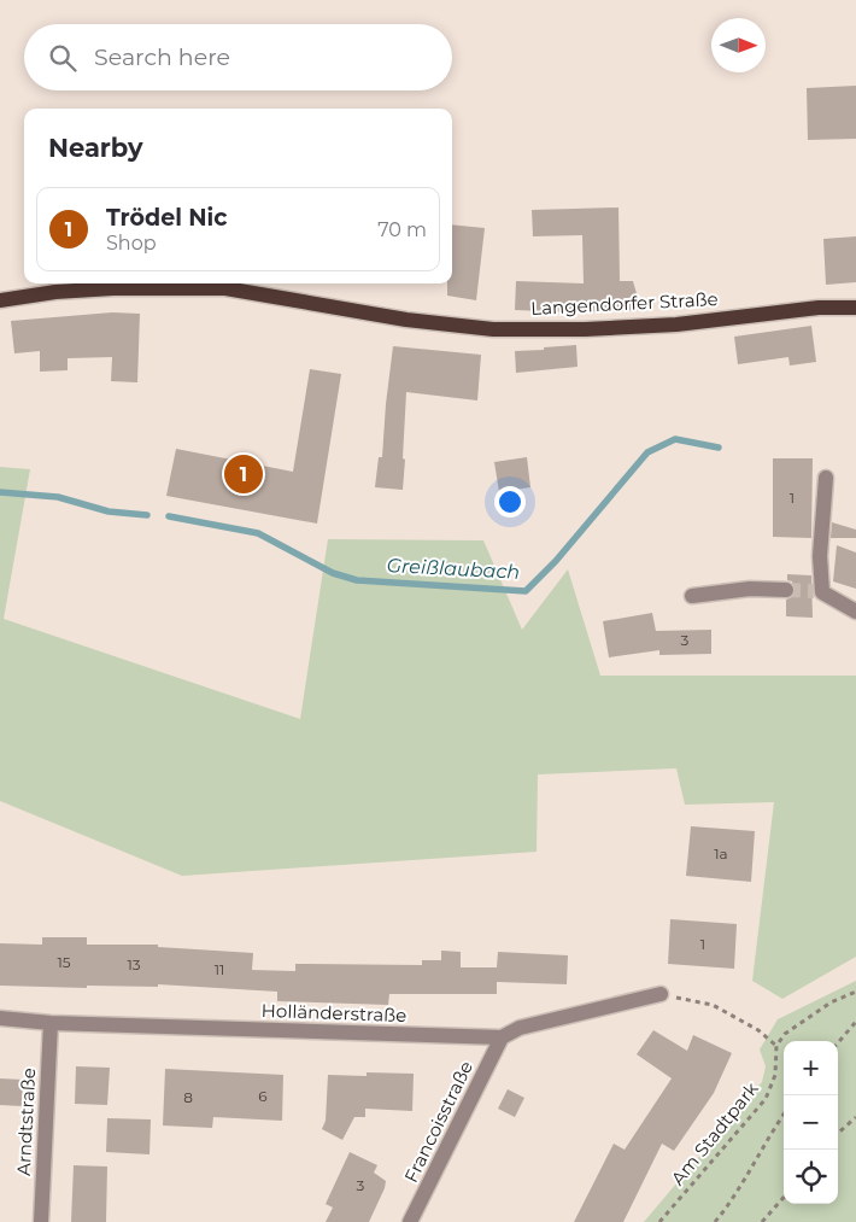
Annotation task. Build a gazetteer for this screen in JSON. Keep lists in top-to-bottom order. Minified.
{"streets":{"main road":["Langendorfer Straße"],"street":["Holländerstraße","Arndtstraße","Francoisstraße"],"path":["Am Stadtpark"]},"crossings":[["Holländerstraße","Arndtstraße"],["Holländerstraße","Francoisstraße"]],"water":["Greißlaubach"],"house_numbers":["1","3","1a","1","15","13","11","6","8","3"],"north":"right","page":{"search":"Search here","heading":"Nearby","list":[{"mark":"1","name":"Trödel Nic","note":"Shop","value":"70 m"}],"pins":"1","map_buttons":["+","−"]}}
